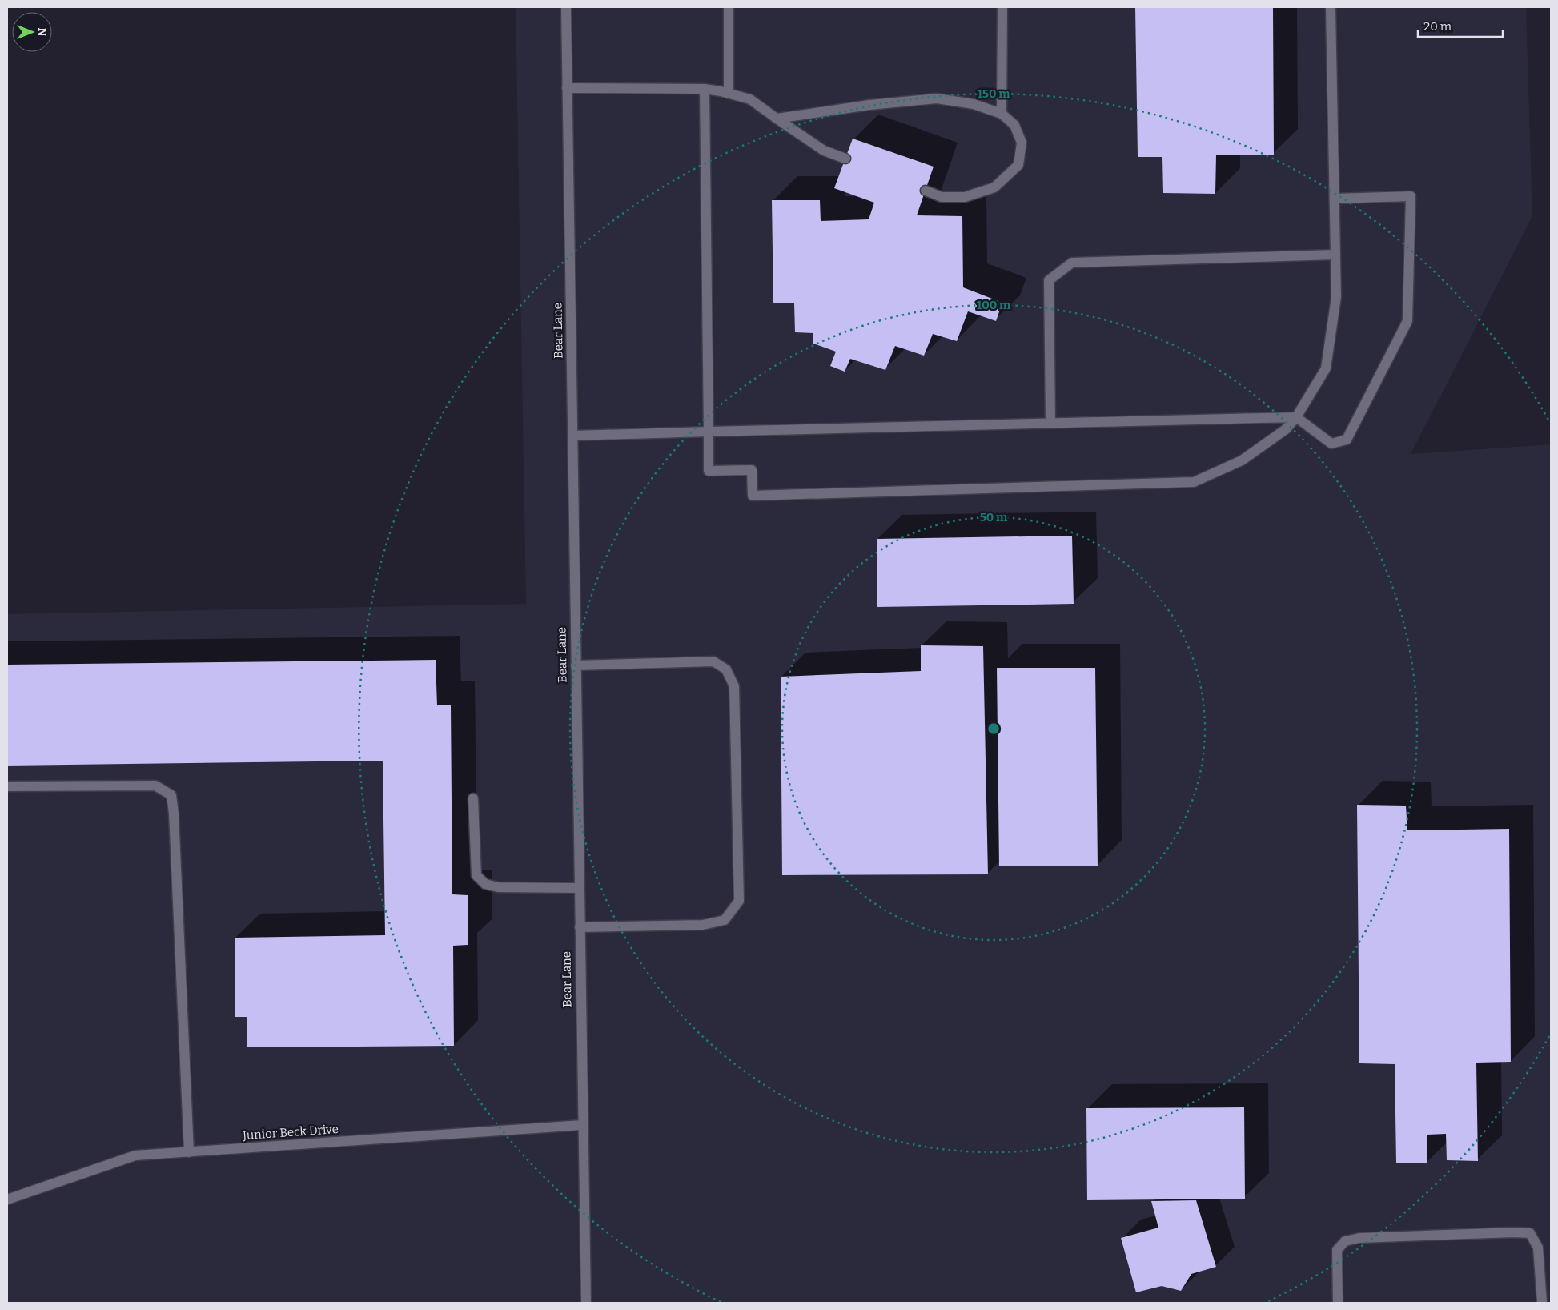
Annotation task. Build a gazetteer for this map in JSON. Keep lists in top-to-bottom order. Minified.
{"streets":{"street":["Bear Lane","Junior Beck Drive"]},"crossings":[["Bear Lane","Junior Beck Drive"]],"scale_bar":"20 m","north":"right","rings":["150 m","100 m","50 m"]}
